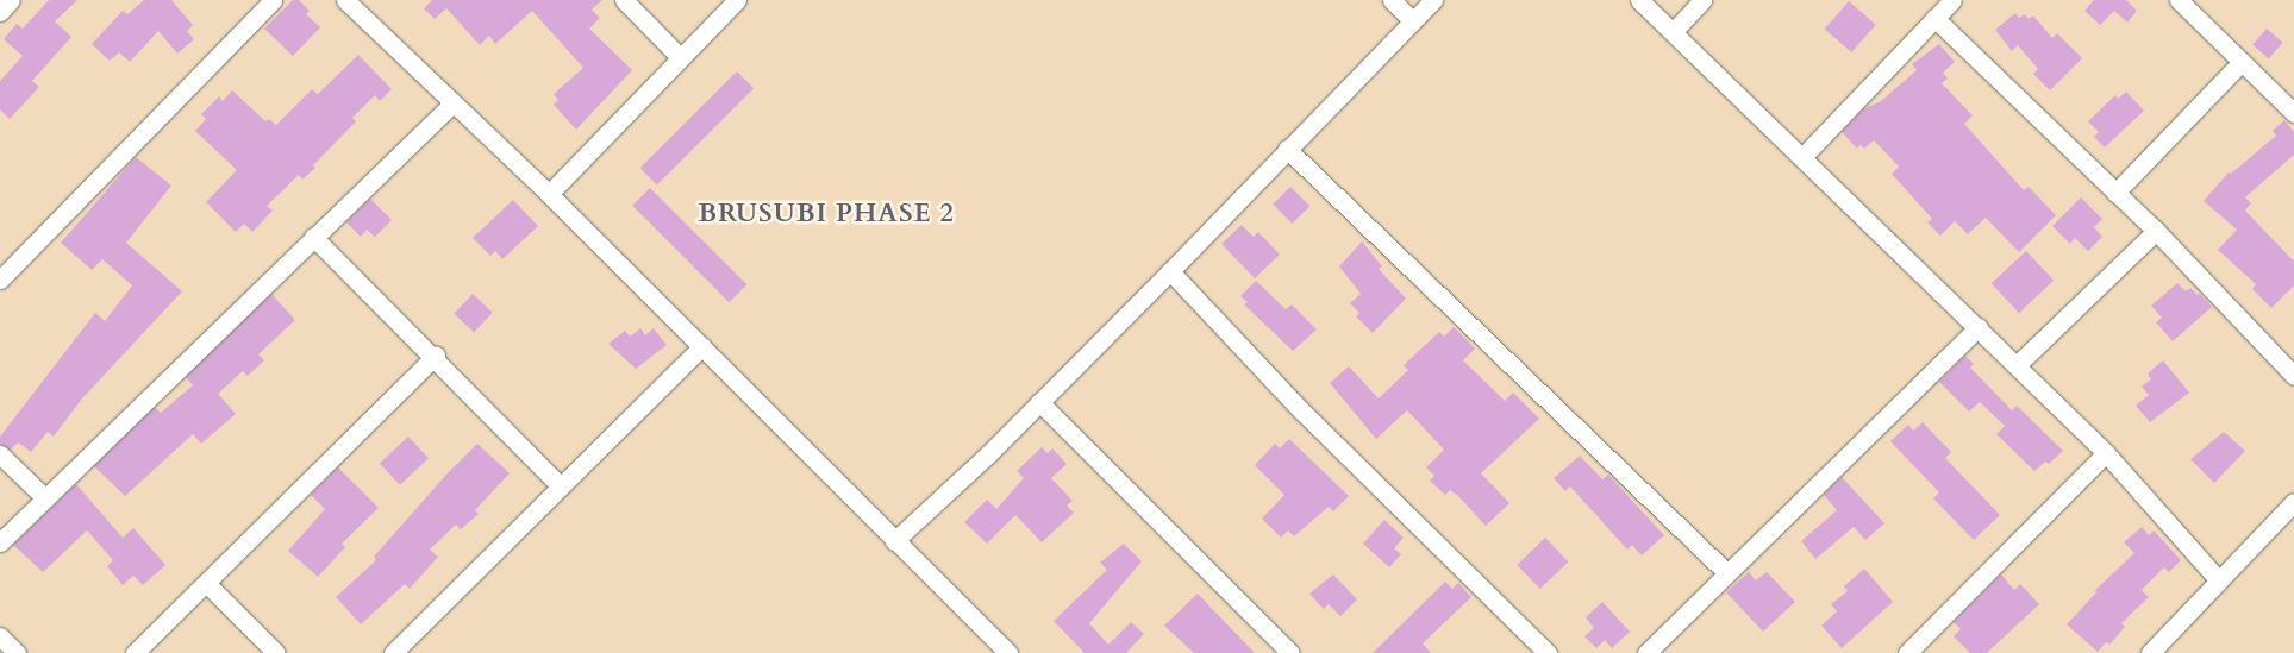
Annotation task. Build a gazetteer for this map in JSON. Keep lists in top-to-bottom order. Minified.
{"districts":["BRUSUBI PHASE 2"]}
